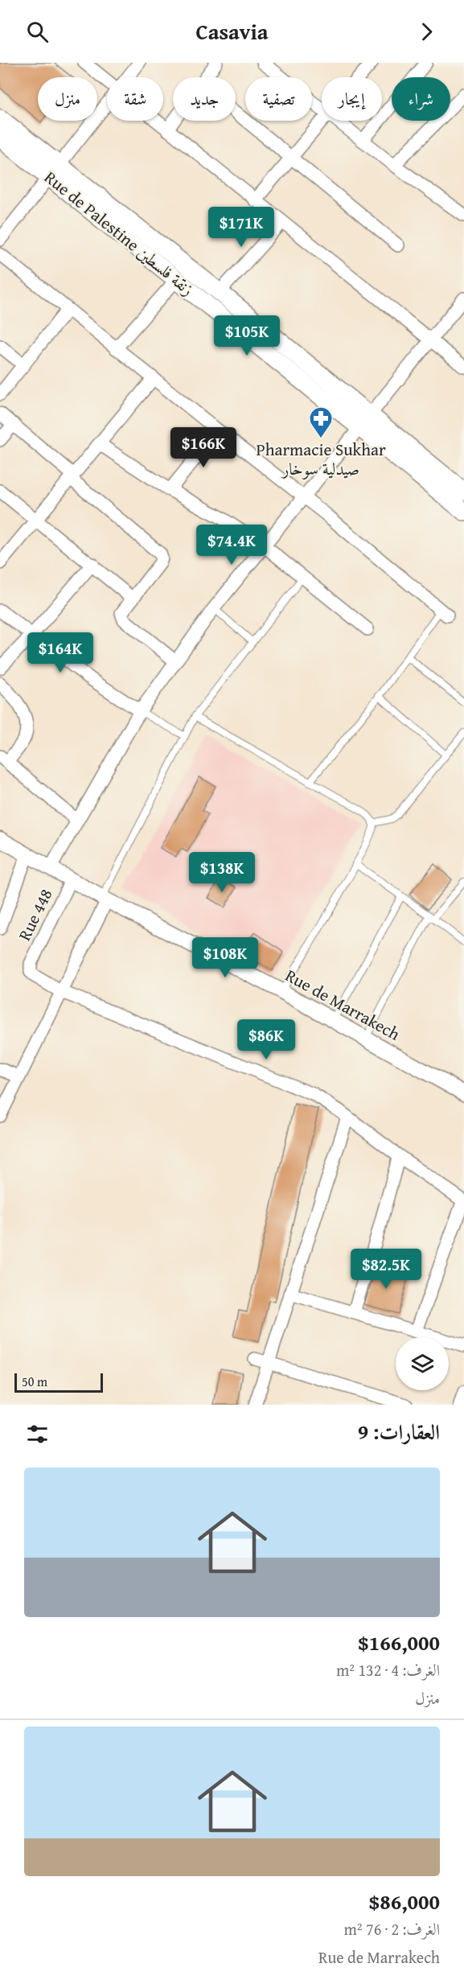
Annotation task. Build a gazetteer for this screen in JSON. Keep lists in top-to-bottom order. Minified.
{"streets":{"main road":["Rue de Palestine زنقة فلسطين"],"street":["Rue 448","Rue de Marrakech"]},"crossings":[["Rue 448","Rue de Marrakech"]],"places":{"pharmacy":["Pharmacie Sukhar صيدلية سوخار"]},"scale_bar":"50 m","page":{"header":"Casavia","chip":["شراء","إيجار","تصفية","جديد","شقة","منزل"],"price":["$171K","$105K","$166K","$74.4K","$164K","$138K","$108K","$86K","$82.5K"],"scale":"50 m","heading":"العقارات: 9","list":[{"name":"$166,000","note":"الغرف: 4 · 132 m² · منزل"},{"name":"$86,000","note":"الغرف: 2 · 76 m² · Rue de Marrakech"}]}}
